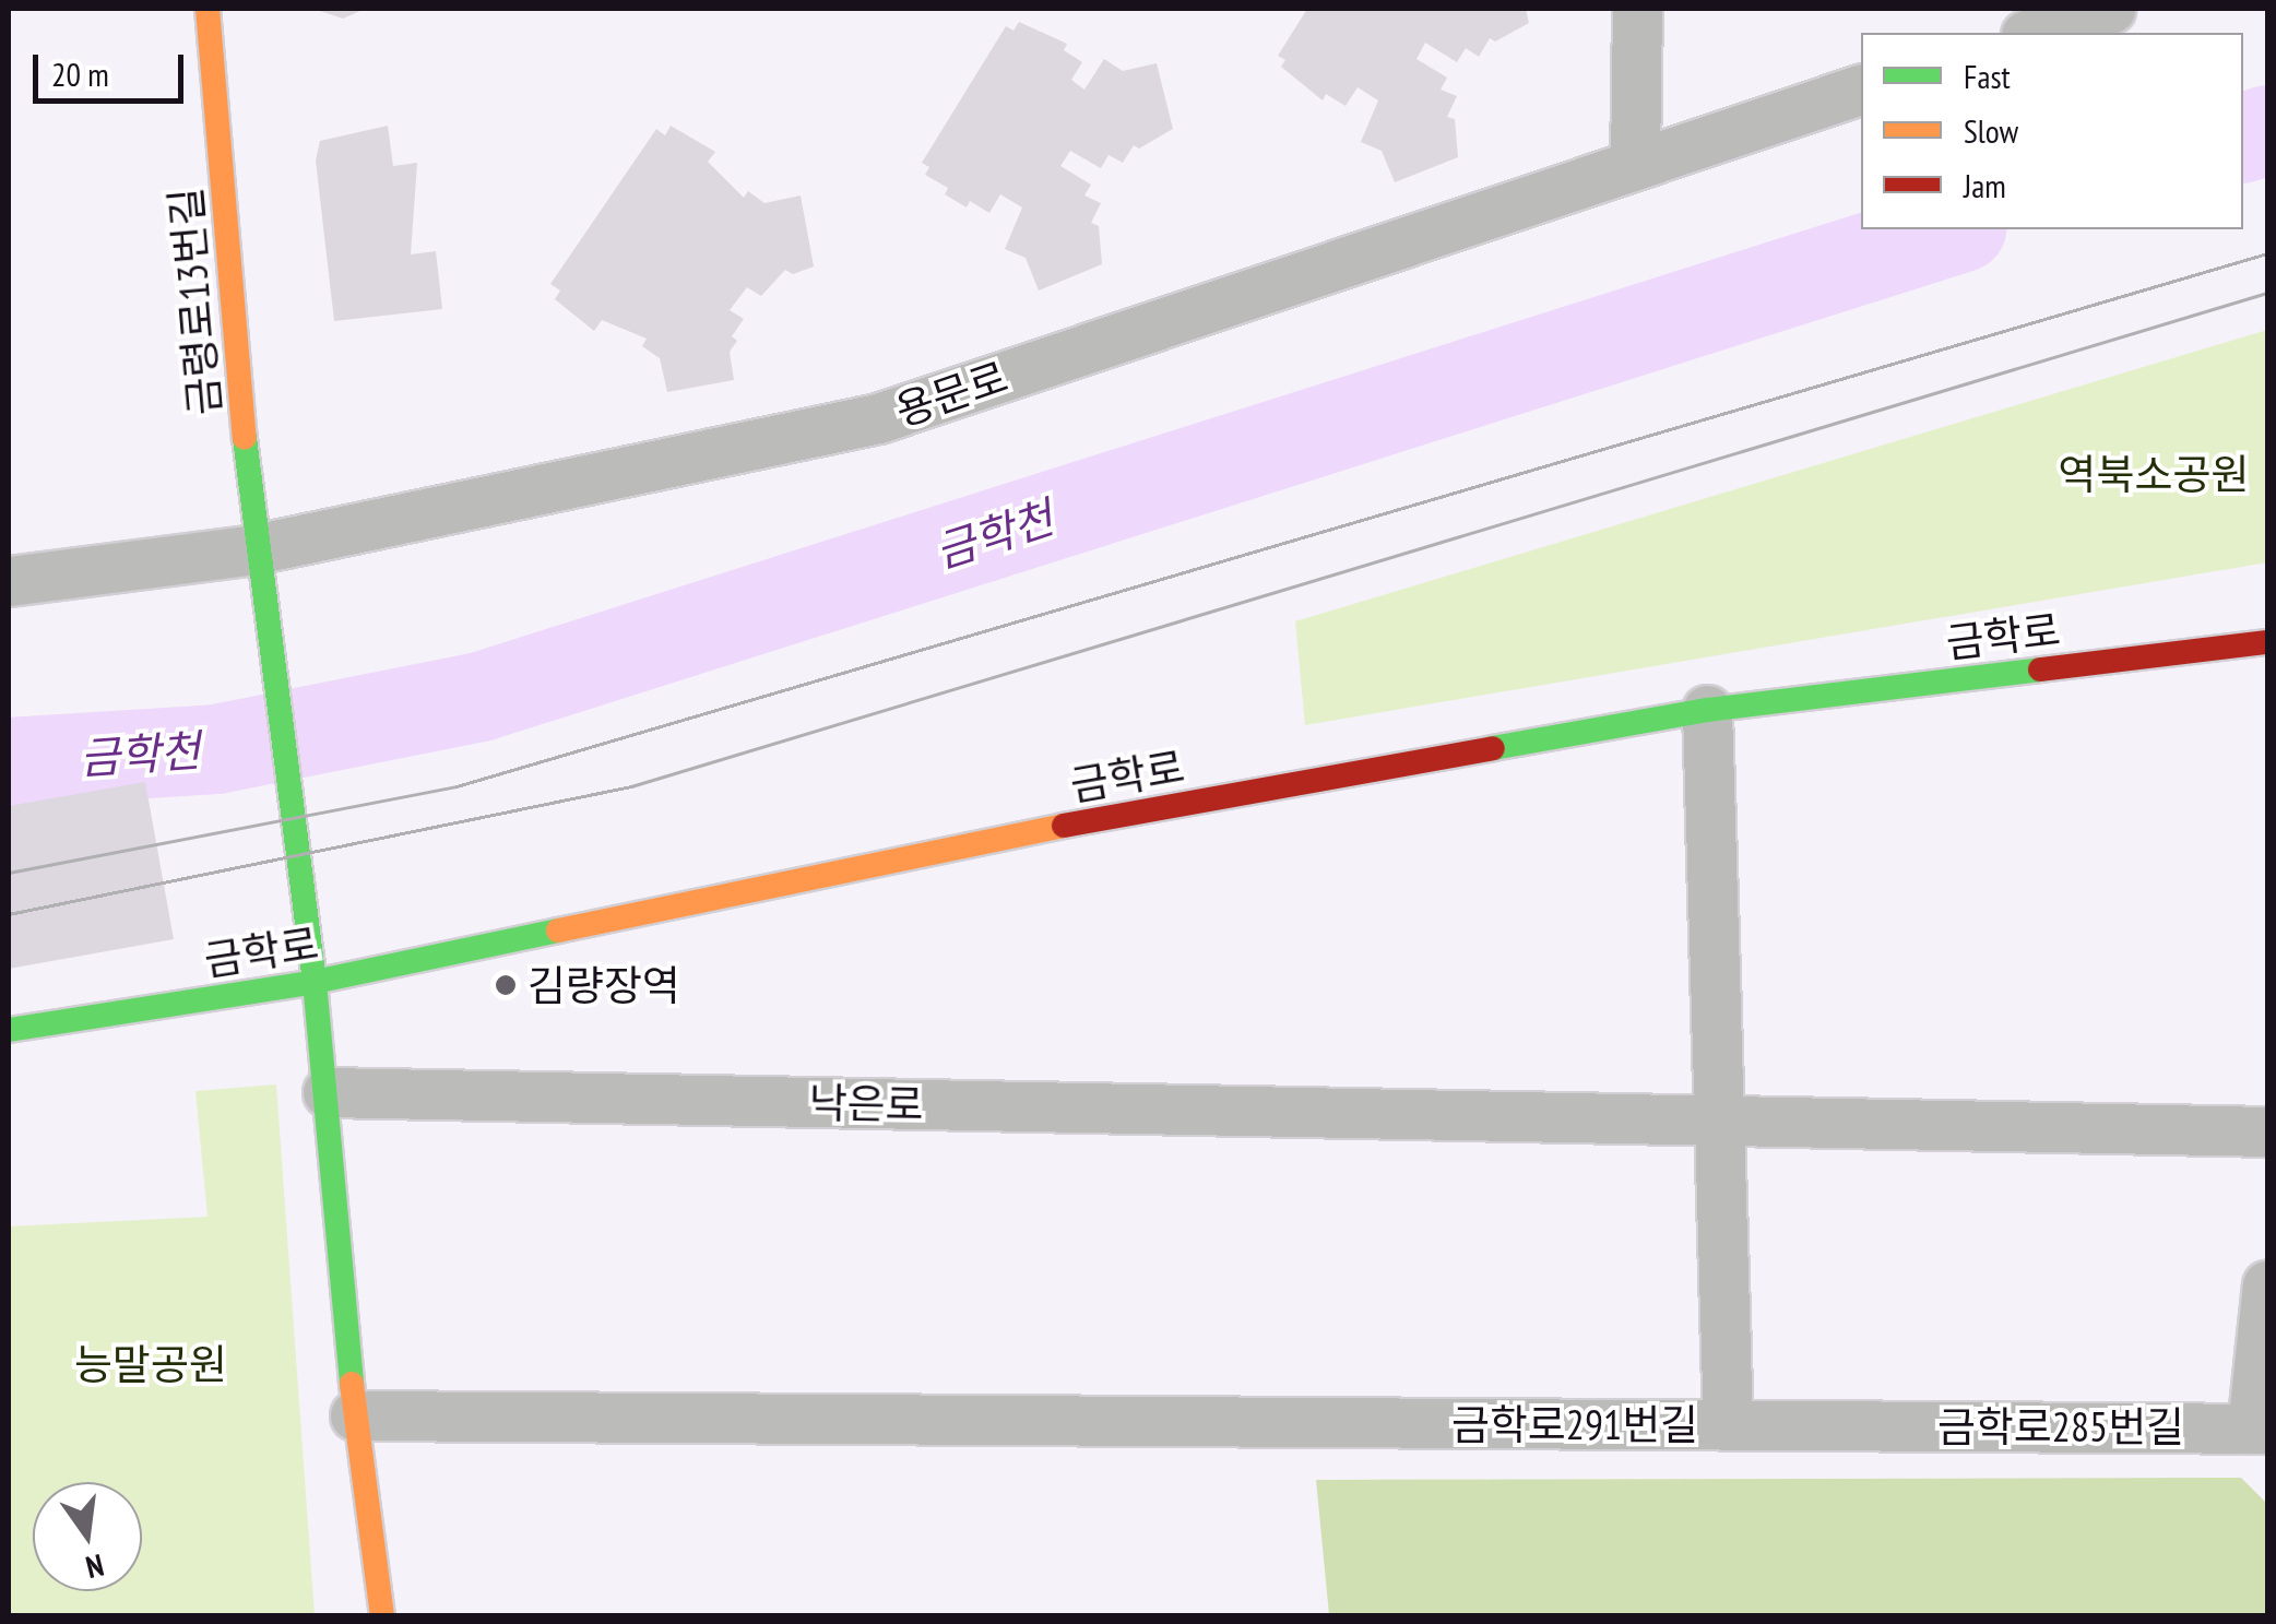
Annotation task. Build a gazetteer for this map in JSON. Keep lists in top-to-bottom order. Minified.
{"streets":{"main road":["금령로13번길","금학로"],"street":["용문로","낙은로","금학로291번길","금학로285번길"]},"crossings":[["금령로13번길","용문로"],["금령로13번길","금학로"],["금학로","금학로291번길"],["낙은로","금학로291번길"],["금학로291번길","금학로285번길"]],"water":["금학천"],"parks":["역북소공원","능말공원"],"places":["김량장역"],"legend":["Fast","Slow","Jam"],"scale_bar":"20 m","north":"bottom"}
